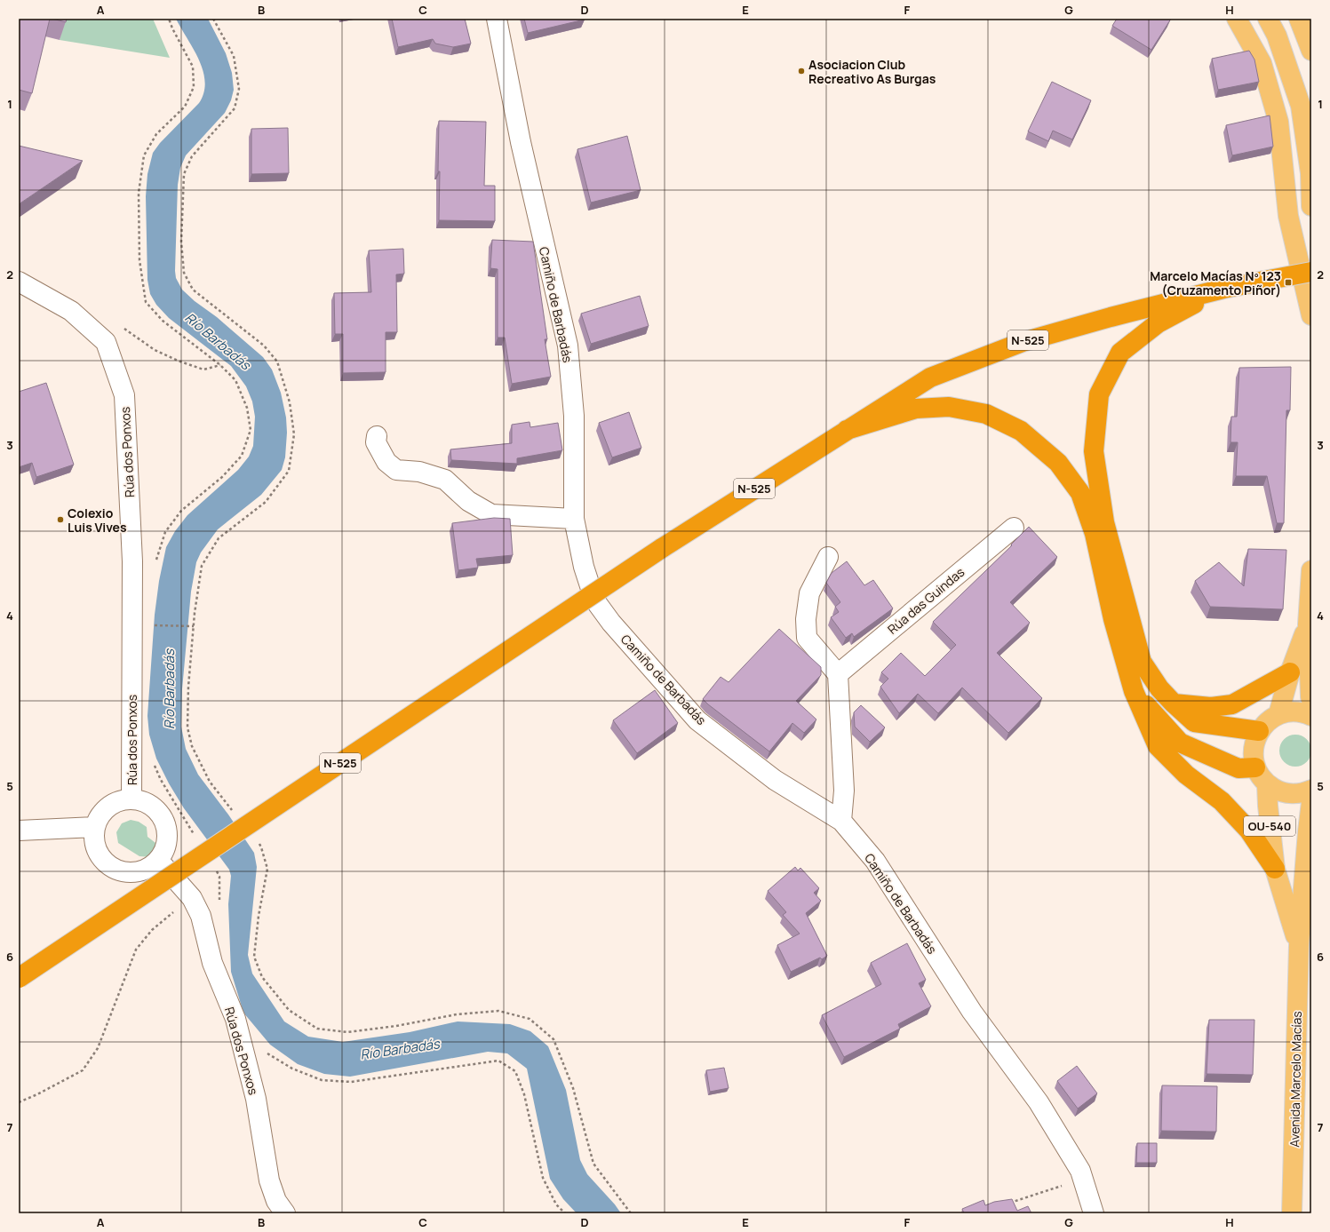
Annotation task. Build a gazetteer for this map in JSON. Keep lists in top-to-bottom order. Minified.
{"streets":{"highway":["N-525"],"main road":["OU-540","Avenida Marcelo Macías"],"street":["Camiño de Barbadás","Rúa dos Ponxos","Rúa das Guindas"]},"water":["Río Barbadás"],"places":{"other":["Asociacion Club Recreativo As Burgas","Colexio Luis Vives"],"transit":["Marcelo Macías Nº 123 (Cruzamento Piñor)"]},"grid":{"columns":["A","B","C","D","E","F","G","H"],"rows":["1","2","3","4","5","6","7"]}}
